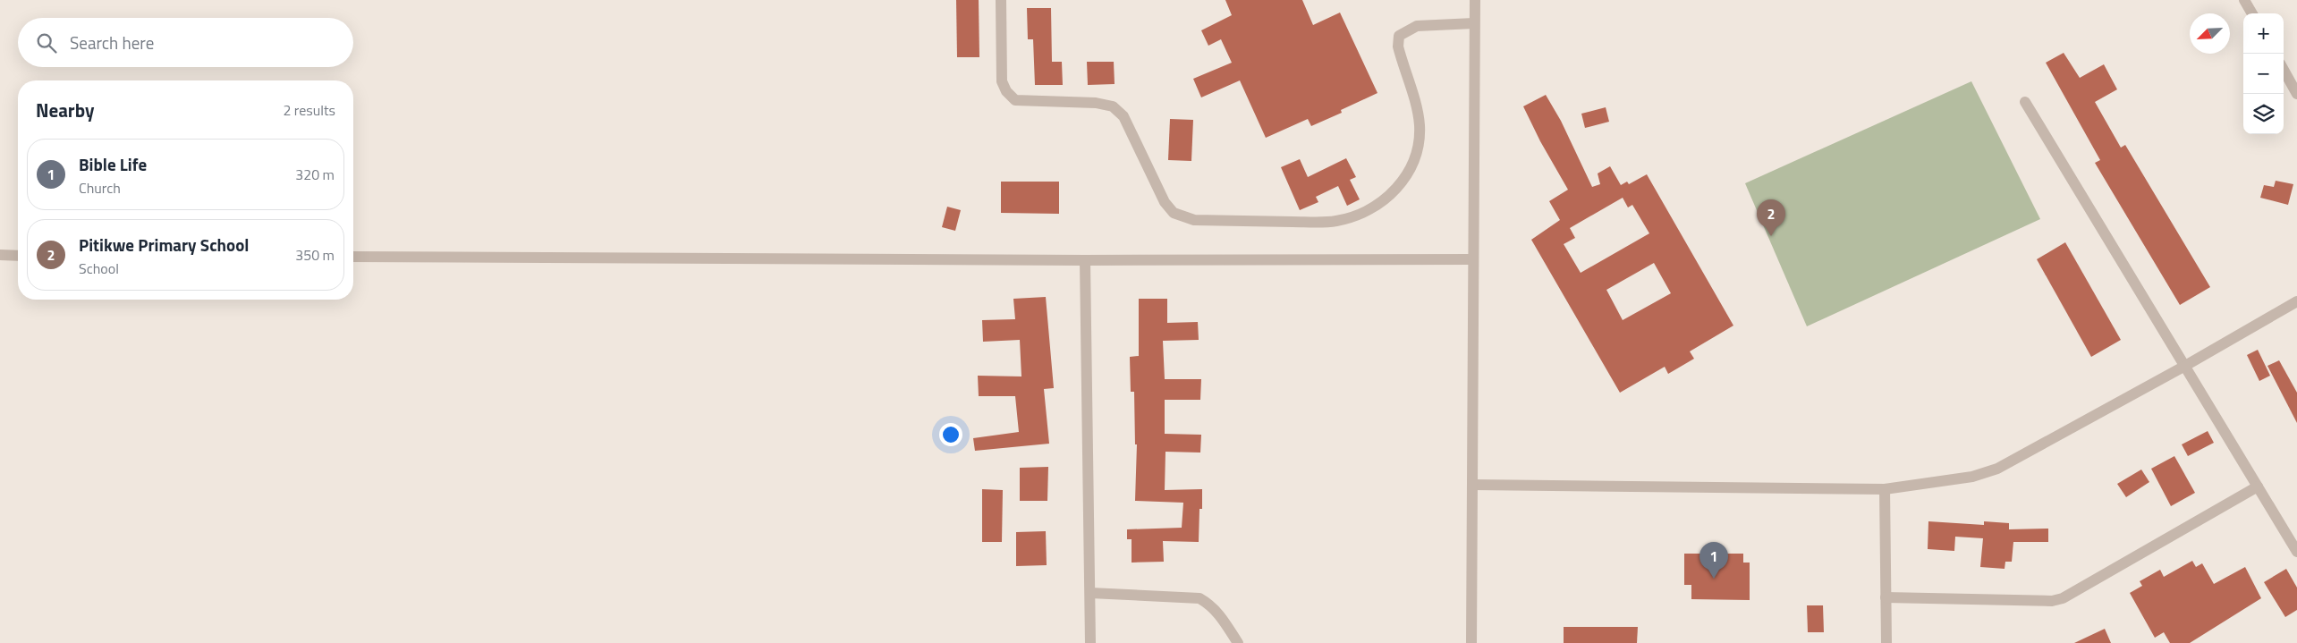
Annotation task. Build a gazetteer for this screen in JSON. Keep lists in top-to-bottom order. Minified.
{"north":"bottom left","page":{"map_buttons":["+","−"],"search":"Search here","heading":["Nearby","2 results"],"list":[{"mark":"1","name":"Bible Life","note":"Church","value":"320 m"},{"mark":"2","name":"Pitikwe Primary School","note":"School","value":"350 m"}],"pins":["2","1"]}}
